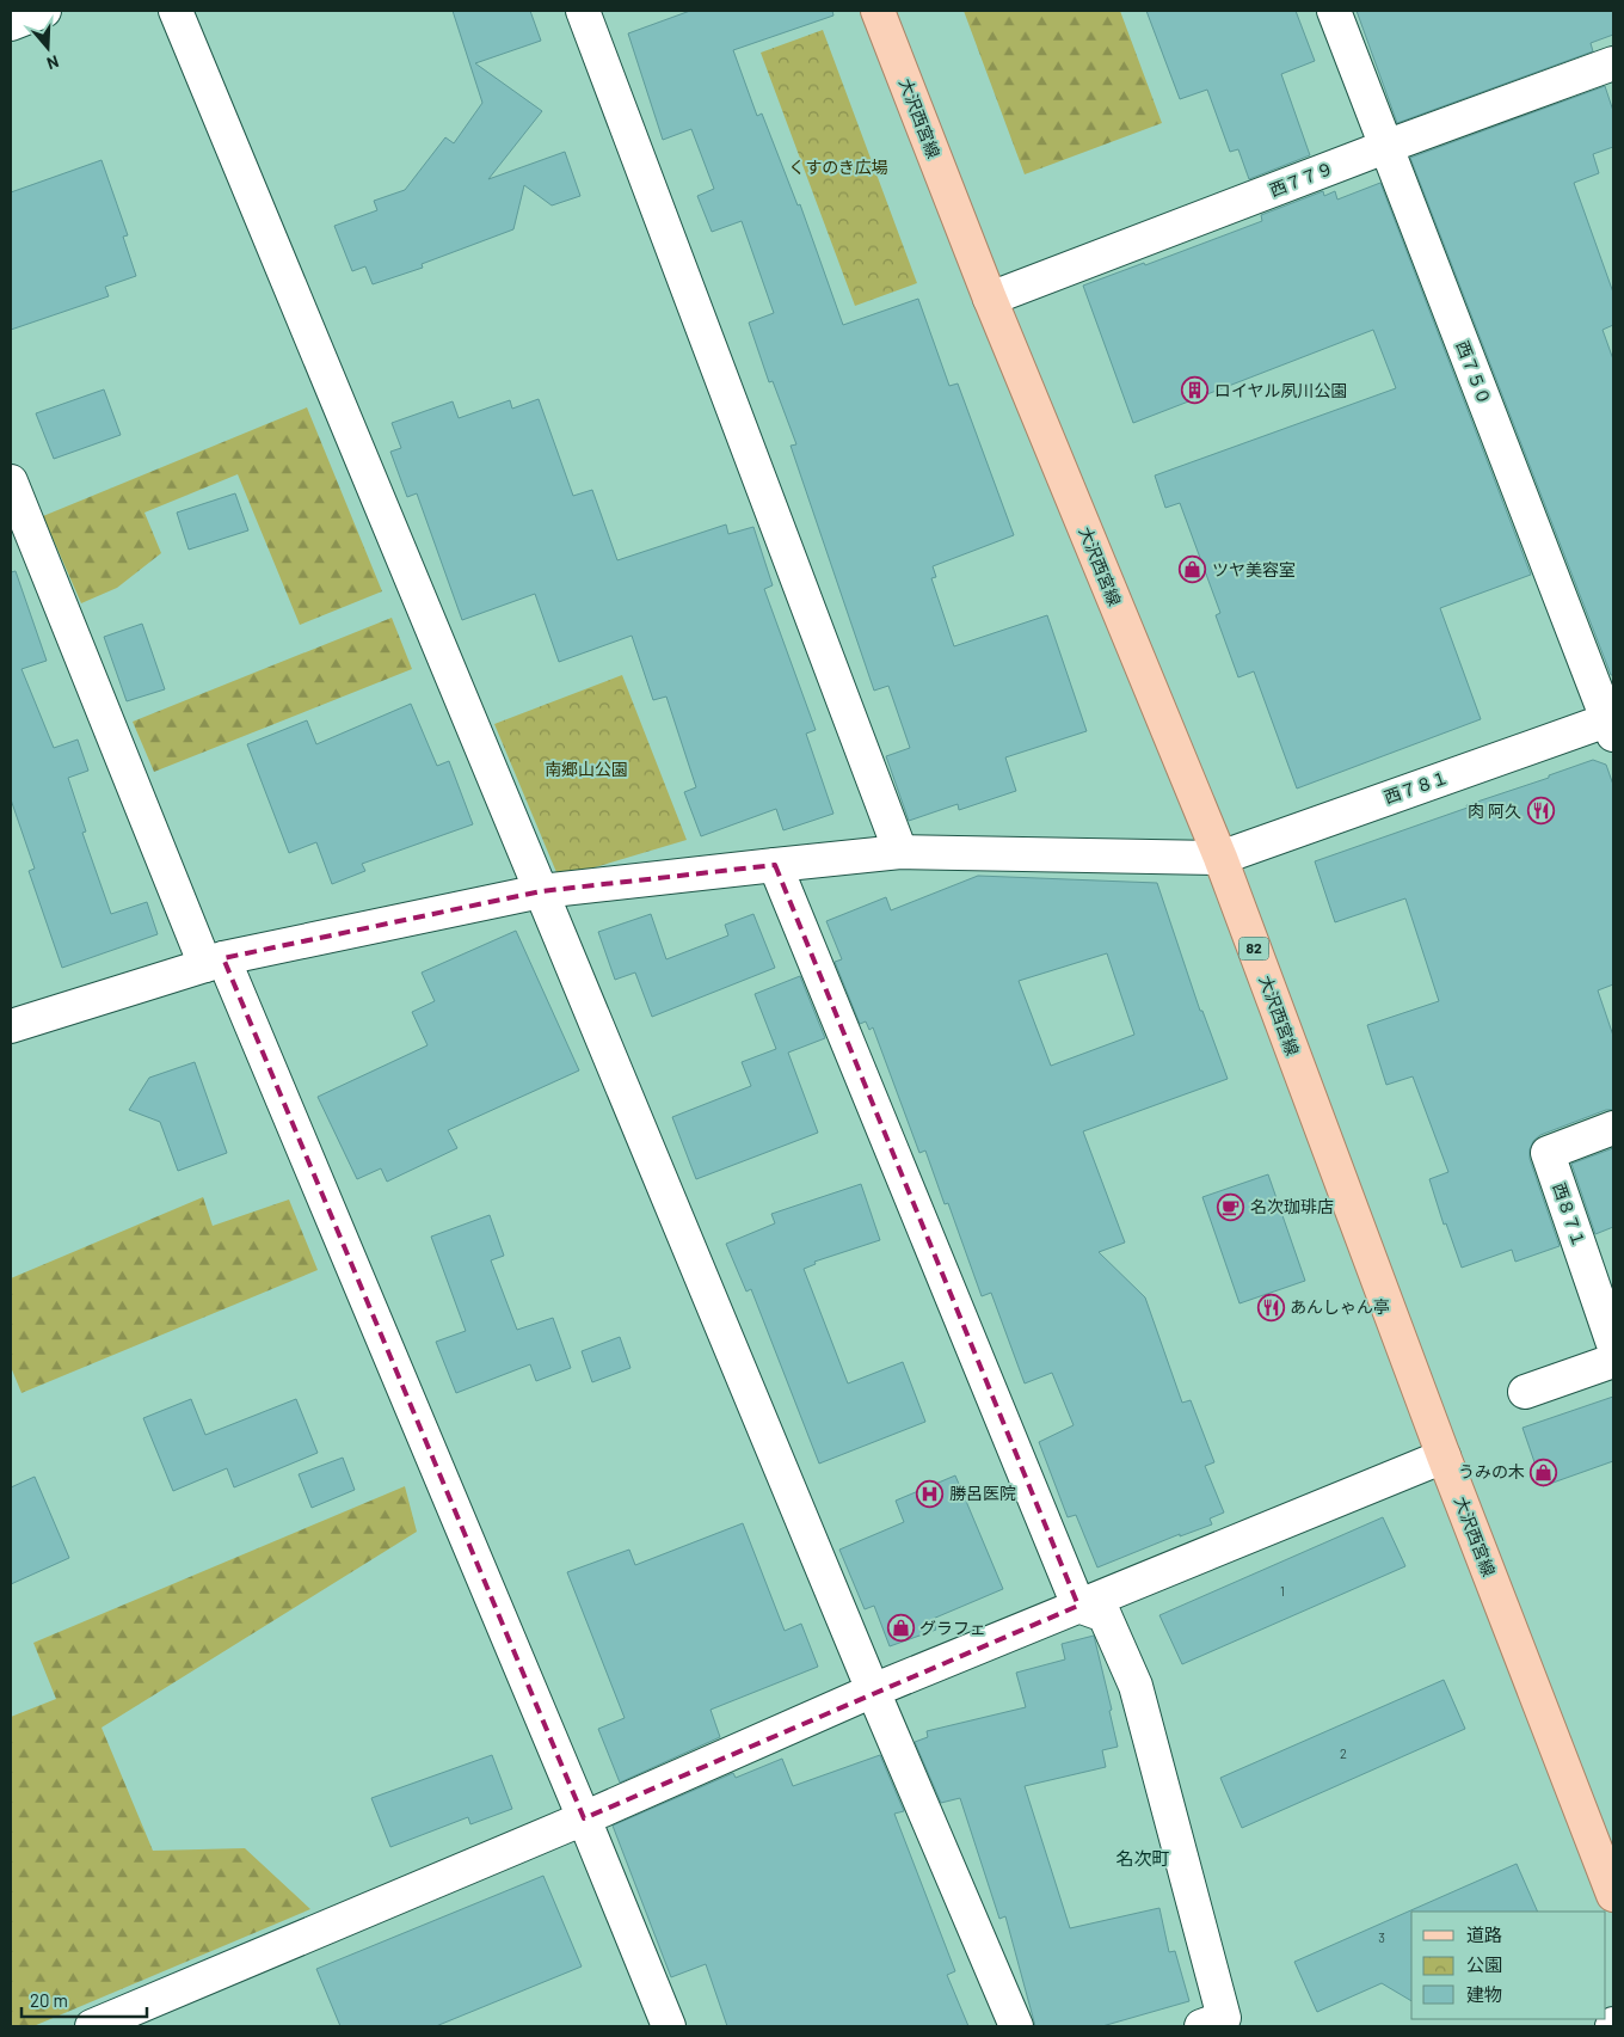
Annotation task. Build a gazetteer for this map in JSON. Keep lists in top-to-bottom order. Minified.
{"streets":{"main road":["大沢西宮線","82"],"street":["西７７９","西７５０","西７８１","西８７１"]},"crossings":[["大沢西宮線","西７７９"],["大沢西宮線","西７８１"],["西７７９","西７５０"],["西７５０","西７８１"]],"districts":["名次町"],"parks":["くすのき広場","南郷山公園"],"places":{"building":["ロイヤル夙川公園"],"shop":["ツヤ美容室","うみの木","グラフェ"],"restaurant":["肉 阿久","あんしゃん亭"],"cafe":["名次珈琲店"],"hospital":["勝呂医院"]},"house_numbers":["1","2","3"],"legend":["道路","公園","建物"],"scale_bar":"20 m","north":"bottom"}
